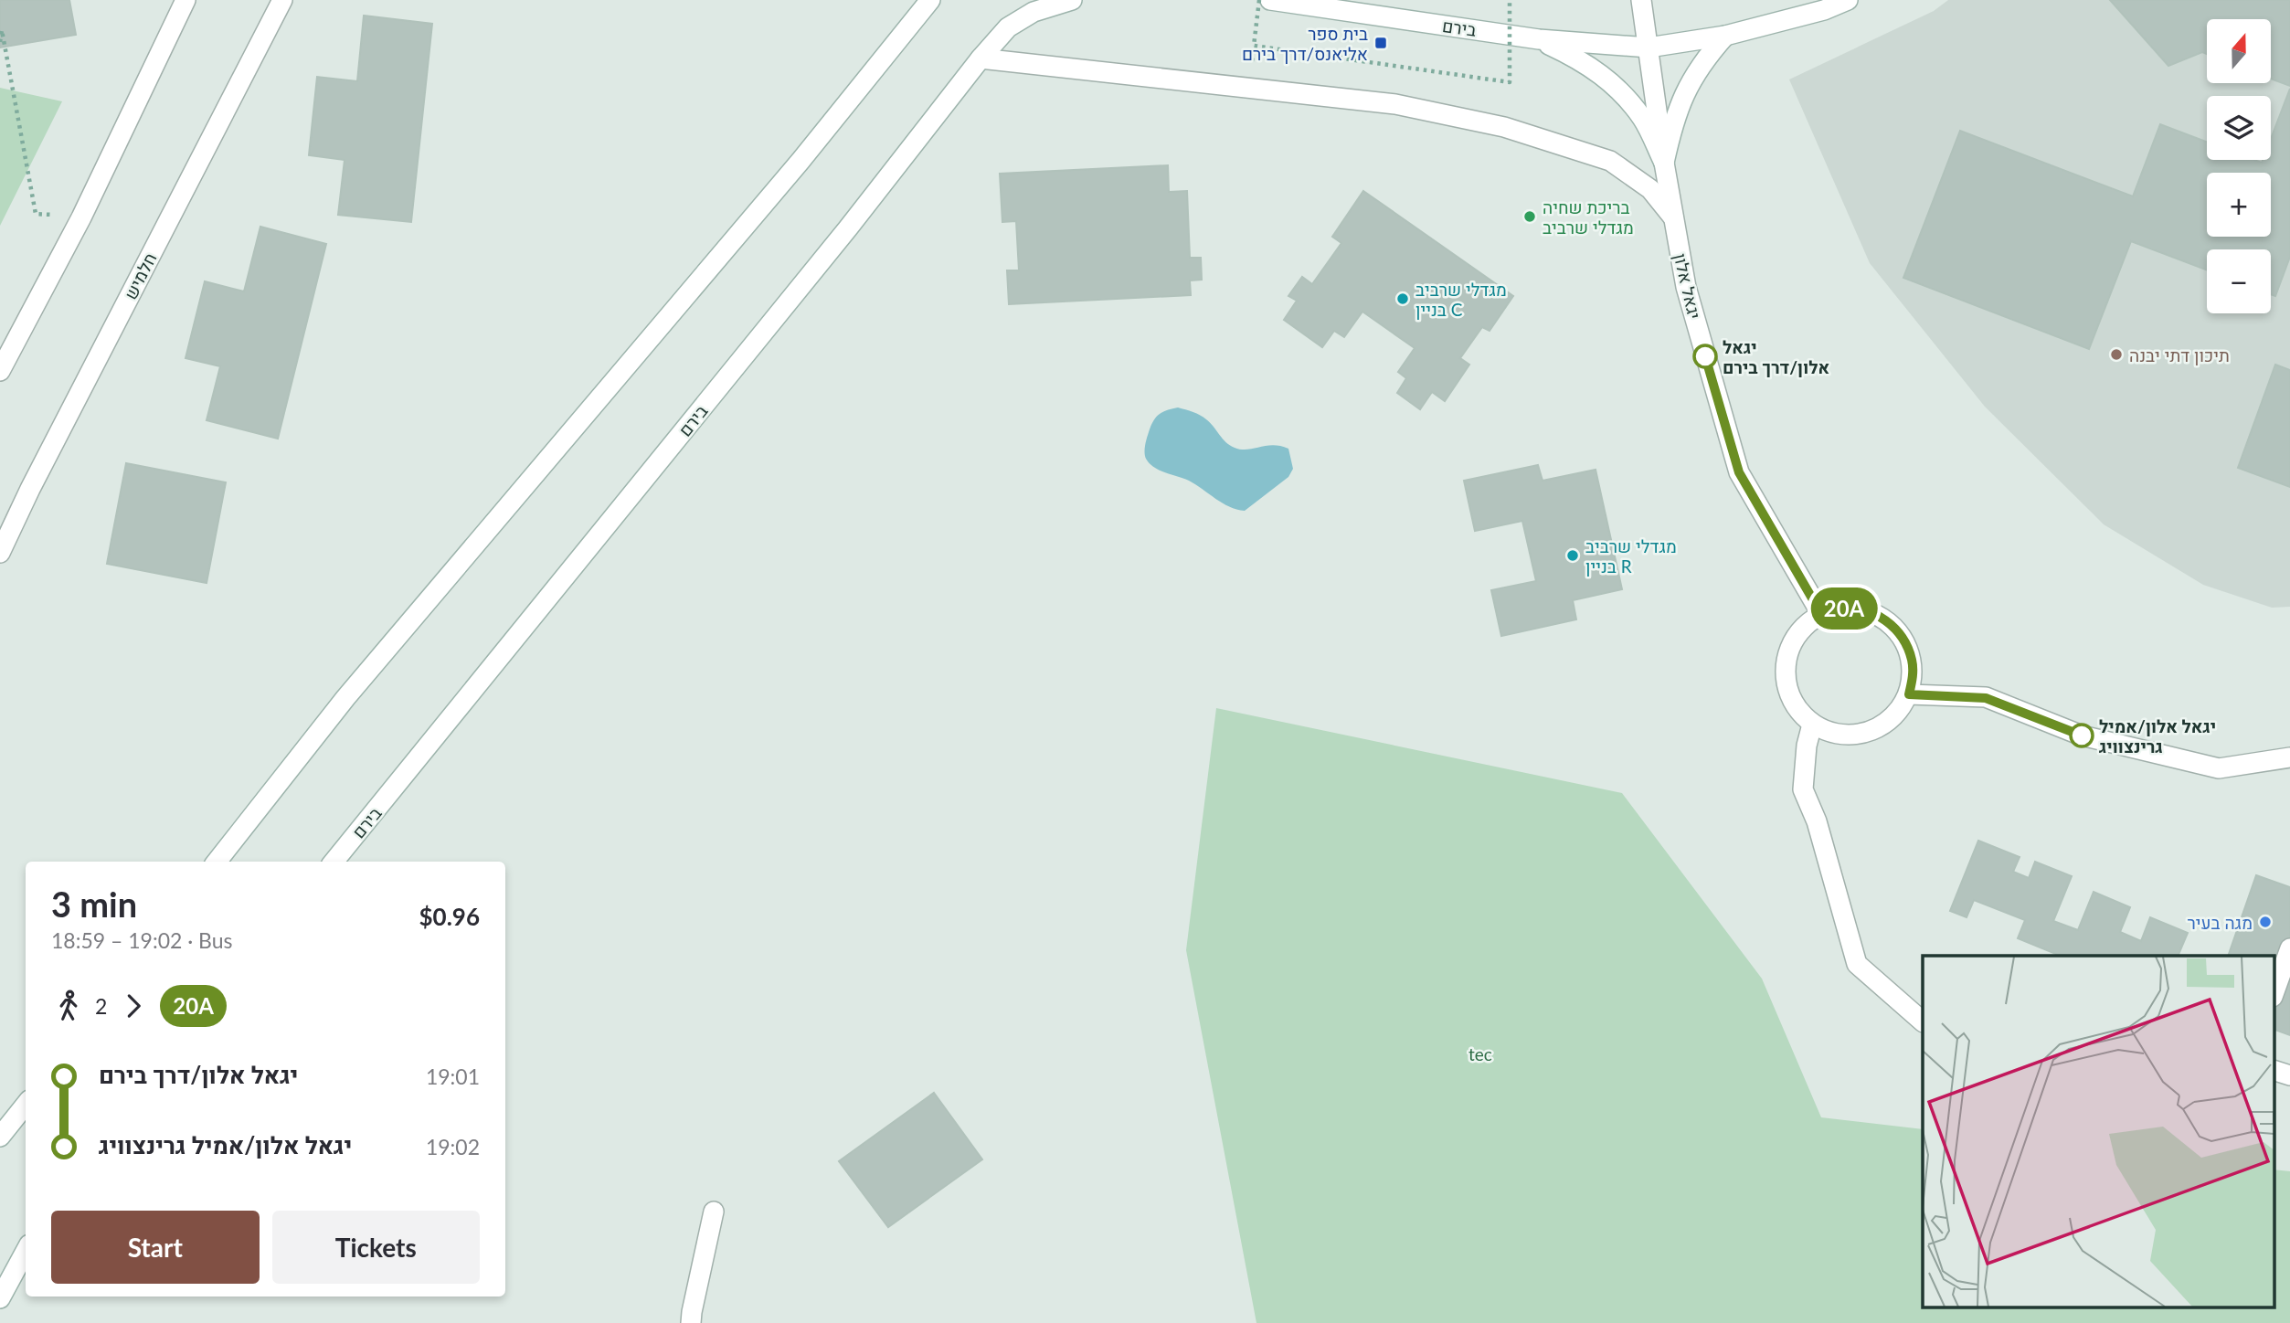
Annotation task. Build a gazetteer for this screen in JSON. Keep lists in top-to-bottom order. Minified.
{"streets":{"street":["בירם","חלמיש","יגאל אלון"]},"crossings":[["בירם","יגאל אלון"]],"parks":["tec"],"places":{"transit":["בית ספר אליאנס/דרך בירם"],"other":["בריכת שחיה מגדלי שרביב","מגדלי שרביב בניין C","תיכון דתי יבנה","יגאל אלון/דרך בירם","מגדלי שרביב בניין R","יגאל אלון/אמיל גרינצוויג","מגה בעיר"]},"lines":["bus line 20A"],"north":"top","page":{"on_map":"20A","map_buttons":["+","−"],"heading":["3 min","18:59 – 19:02 · Bus","$0.96"],"legs":["2","20A"],"list":[{"name":"יגאל אלון/דרך בירם","value":"19:01"},{"name":"יגאל אלון/אמיל גרינצוויג","value":"19:02"}],"buttons":["Start","Tickets"]}}
